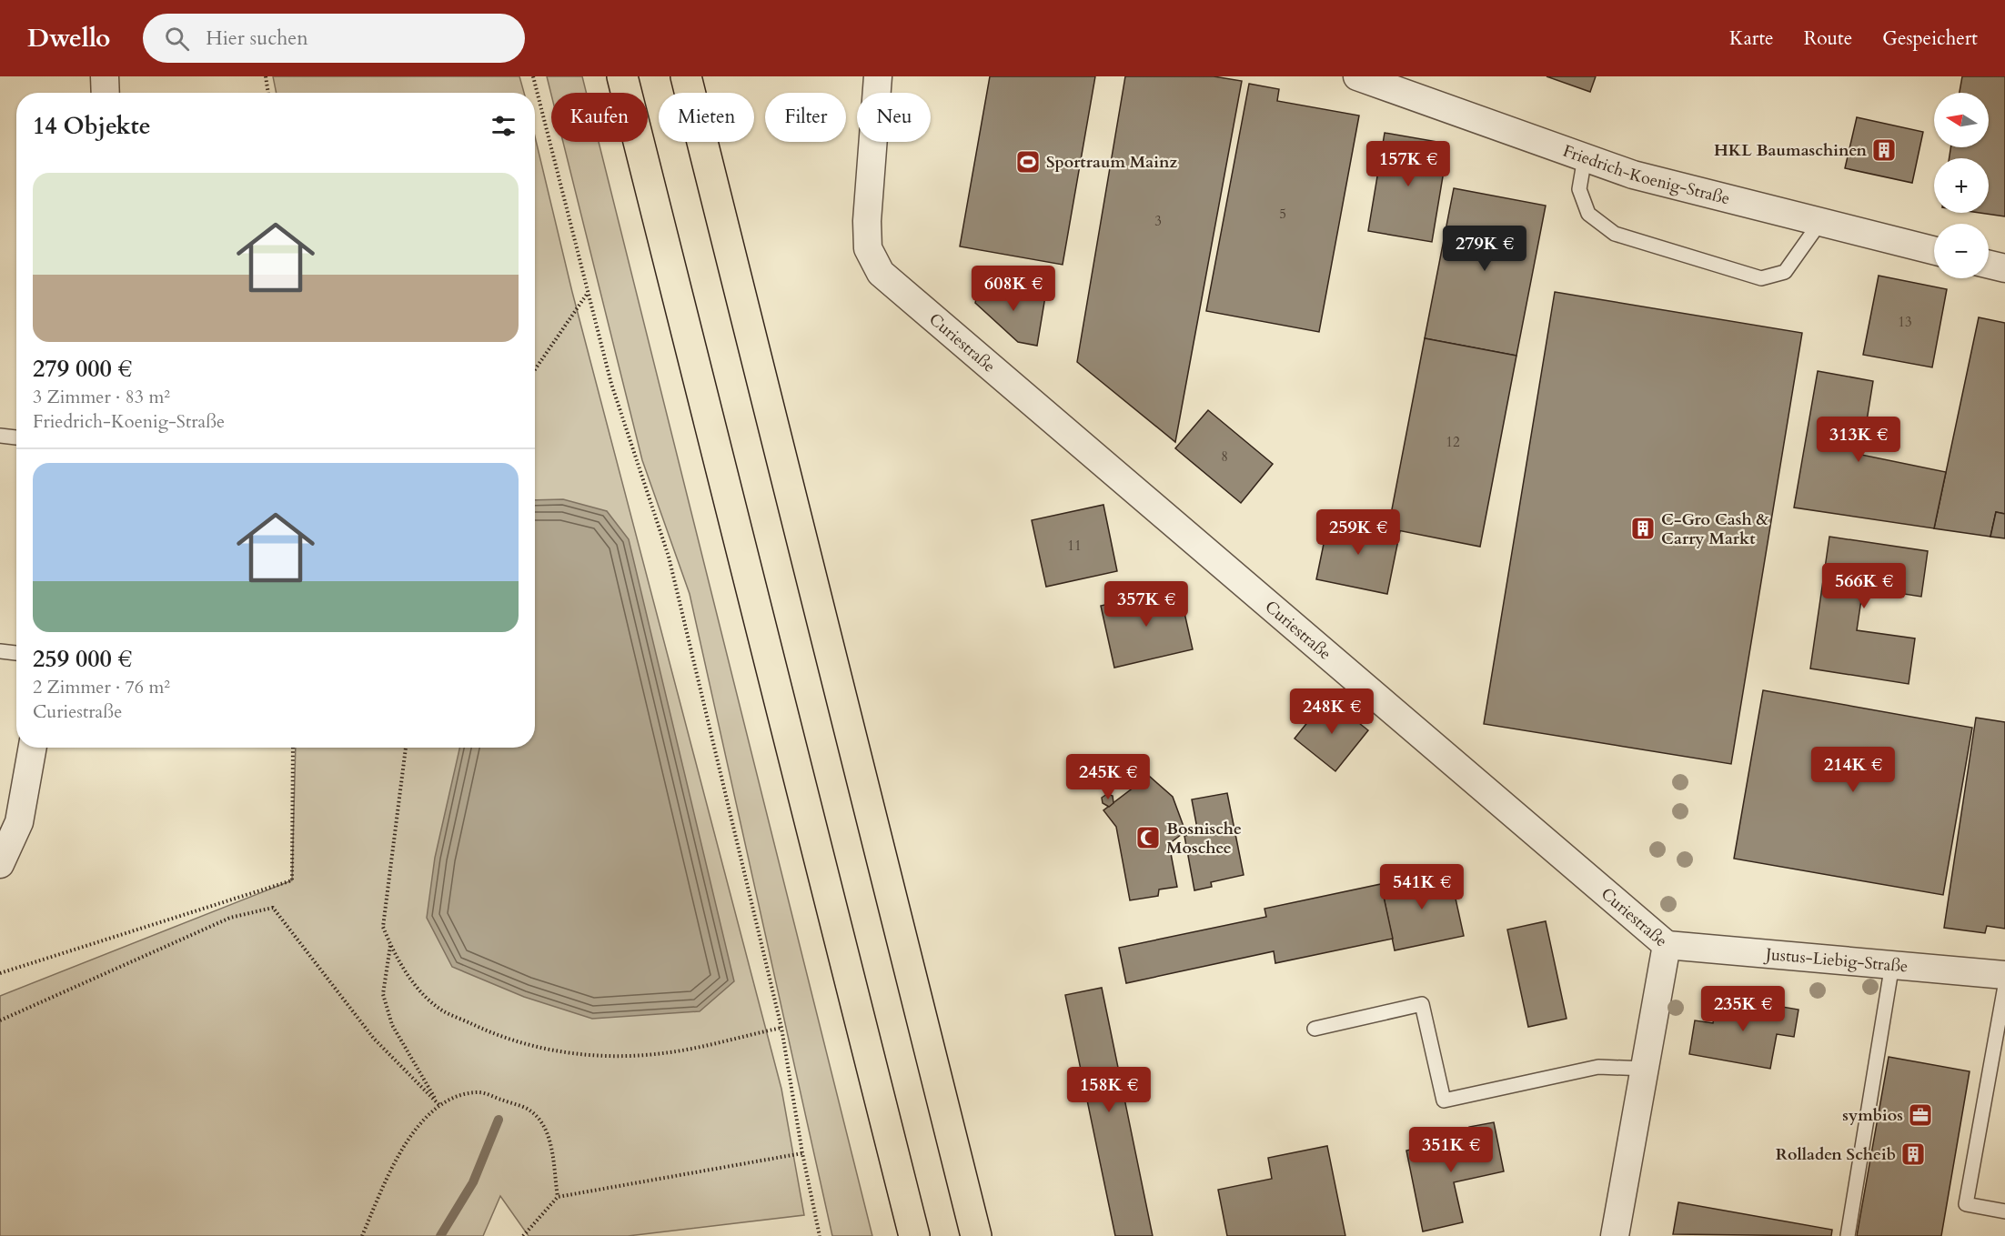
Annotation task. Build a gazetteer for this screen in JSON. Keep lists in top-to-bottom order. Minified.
{"streets":{"street":["Friedrich-Koenig-Straße","Curiestraße","Justus-Liebig-Straße"]},"crossings":[["Curiestraße","Justus-Liebig-Straße"]],"places":{"building":["HKL Baumaschinen","C-Gro Cash & Carry Markt","Rolladen Scheib"],"sports":["Sportraum Mainz"],"mosque":["Bosnische Moschee"],"office":["symbios"]},"house_numbers":["5","3","13","12","8","11"],"north":"left","page":{"header":"Dwello","search":"Hier suchen","nav":["Karte","Route","Gespeichert"],"map_buttons":["+","−"],"chip":["Kaufen","Mieten","Filter","Neu"],"heading":"14 Objekte","price":["157K €","279K €","608K €","313K €","259K €","566K €","357K €","248K €","214K €","245K €","541K €","235K €","158K €","351K €"],"list":[{"name":"279 000 €","note":"3 Zimmer · 83 m² · Friedrich-Koenig-Straße"},{"name":"259 000 €","note":"2 Zimmer · 76 m² · Curiestraße"}]}}
